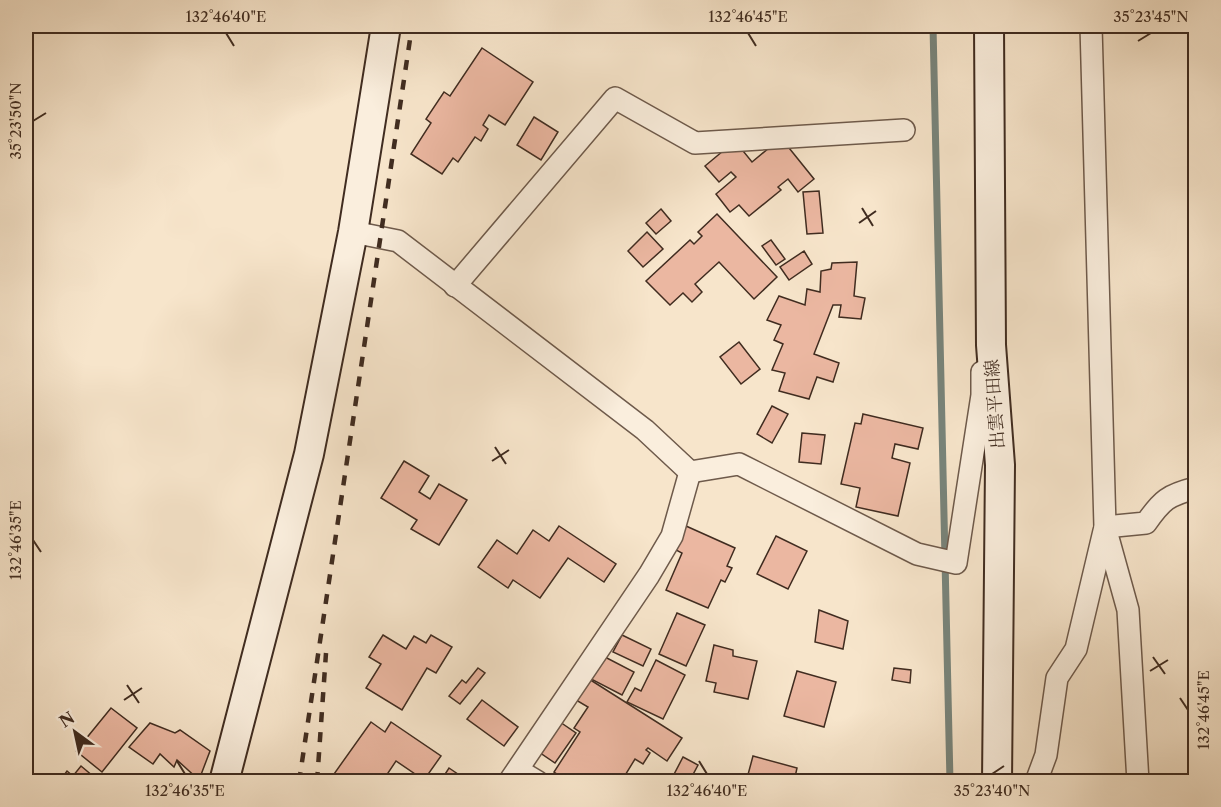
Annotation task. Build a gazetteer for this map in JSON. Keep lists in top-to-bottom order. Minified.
{"streets":{"street":["出雲平田線"]},"north":"top left","coordinates":["132°46'40\"E","132°46'45\"E","35°23'45\"N","35°23'50\"N","132°46'35\"E","35°23'40\"N"]}
